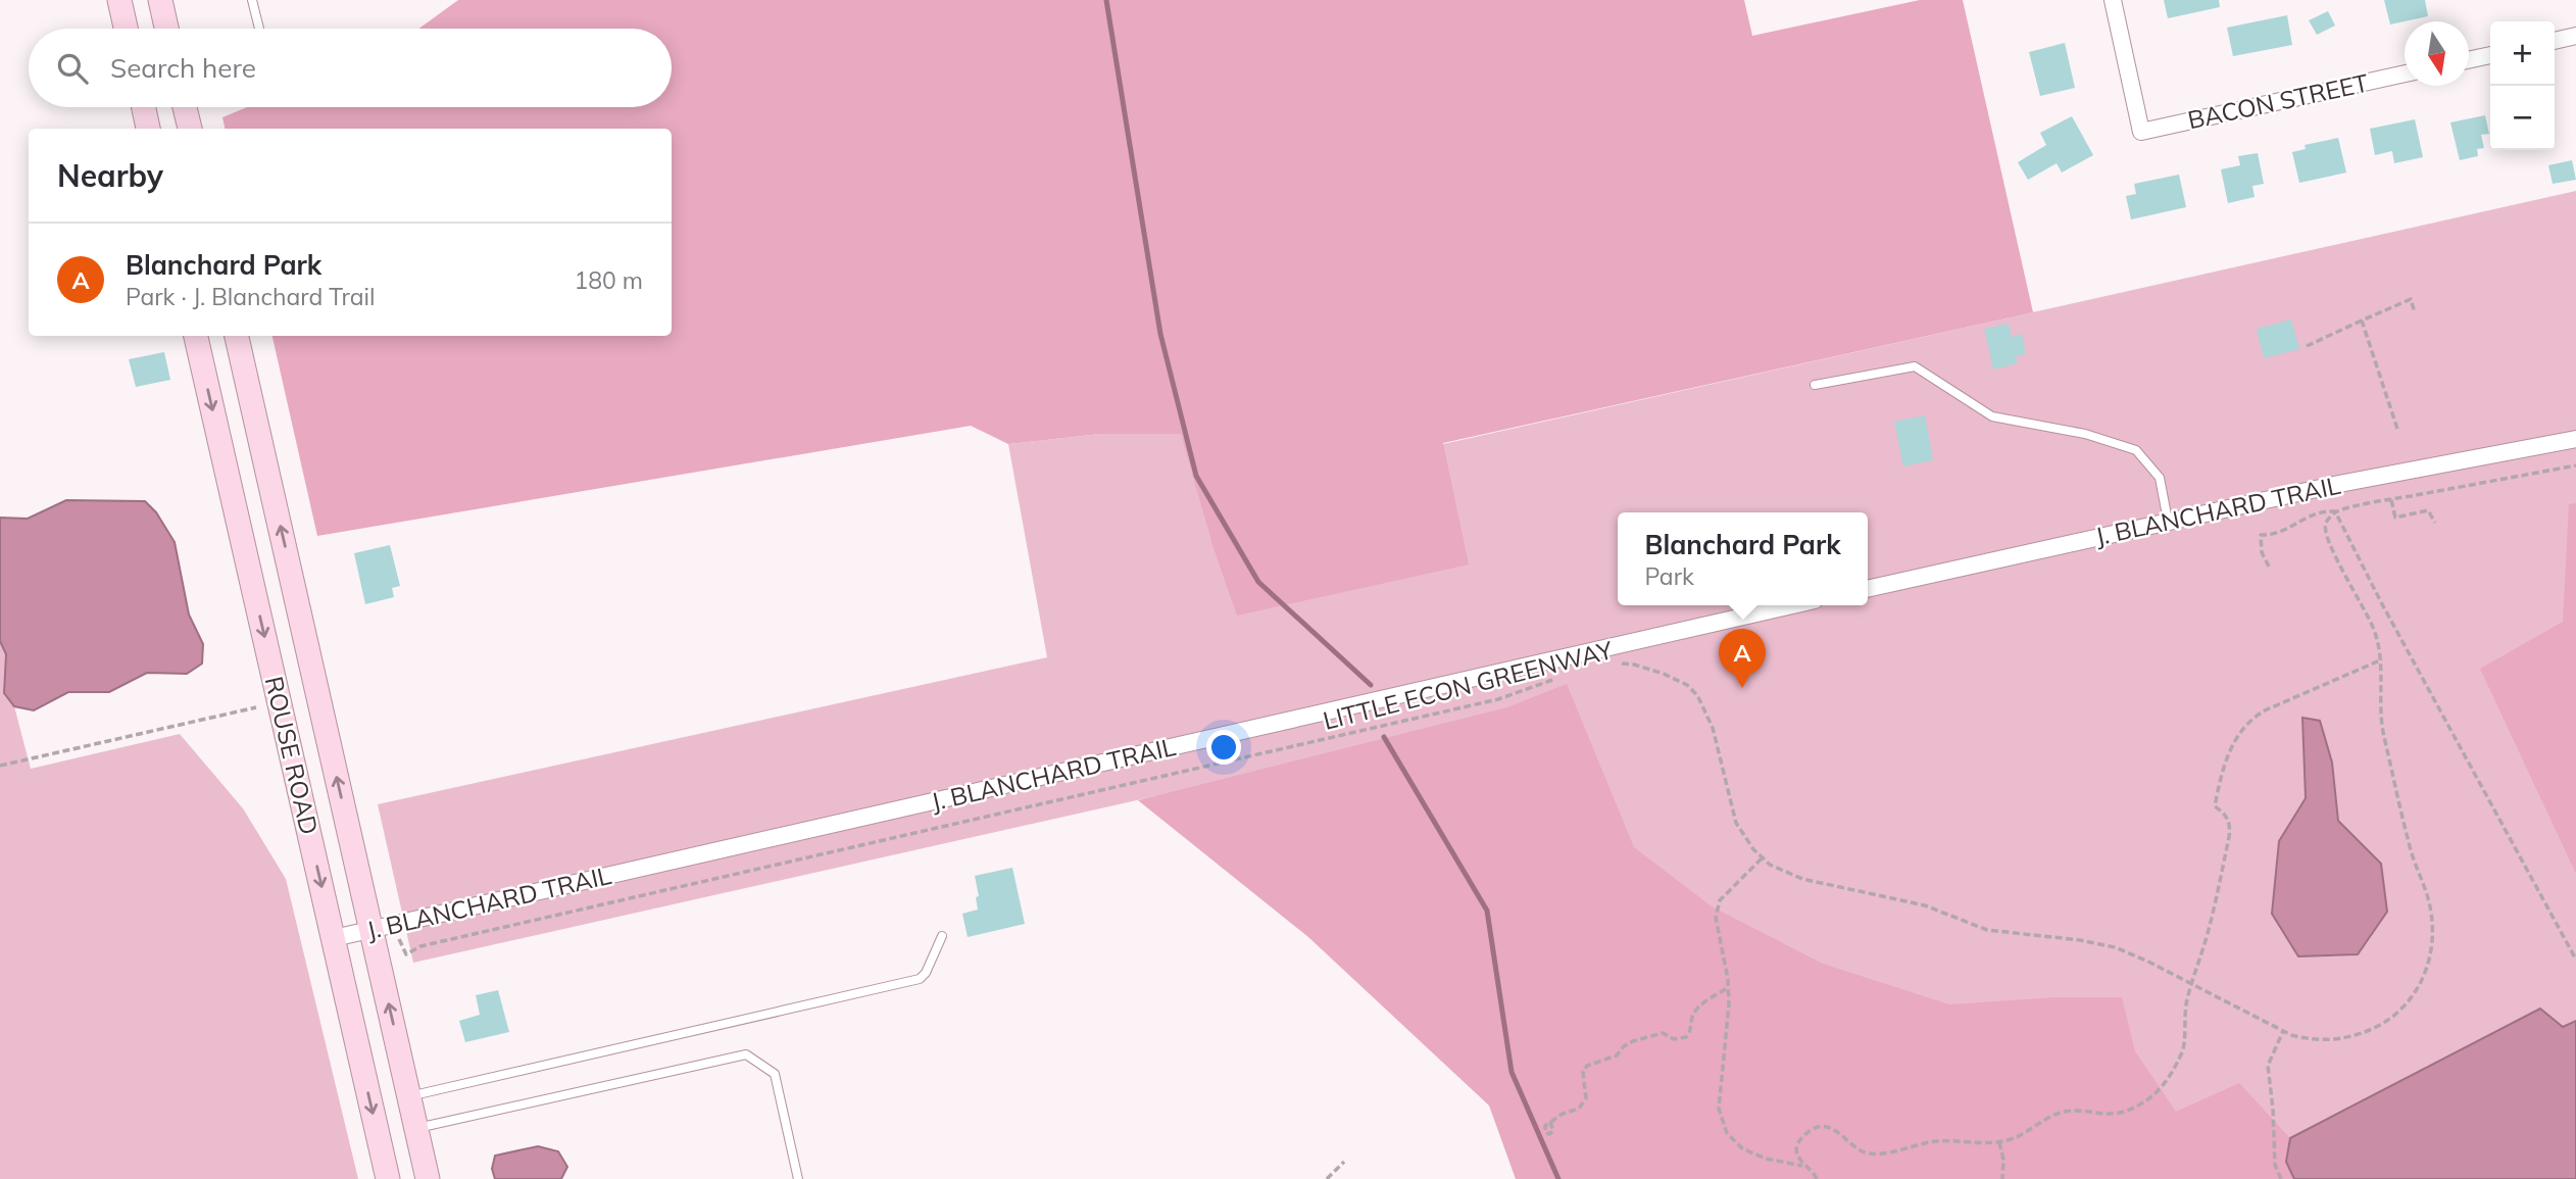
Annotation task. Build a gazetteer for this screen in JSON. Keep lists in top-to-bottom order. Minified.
{"streets":{"street":["BACON STREET","J. BLANCHARD TRAIL","ROUSE ROAD"],"path":["LITTLE ECON GREENWAY"]},"crossings":[["J. BLANCHARD TRAIL","ROUSE ROAD"]],"north":"bottom","page":{"map_buttons":["+","−"],"search":"Search here","heading":"Nearby","list":[{"mark":"A","name":"Blanchard Park","note":"Park · J. Blanchard Trail","value":"180 m"}],"popup":["Blanchard Park","Park"],"pins":"A"}}
